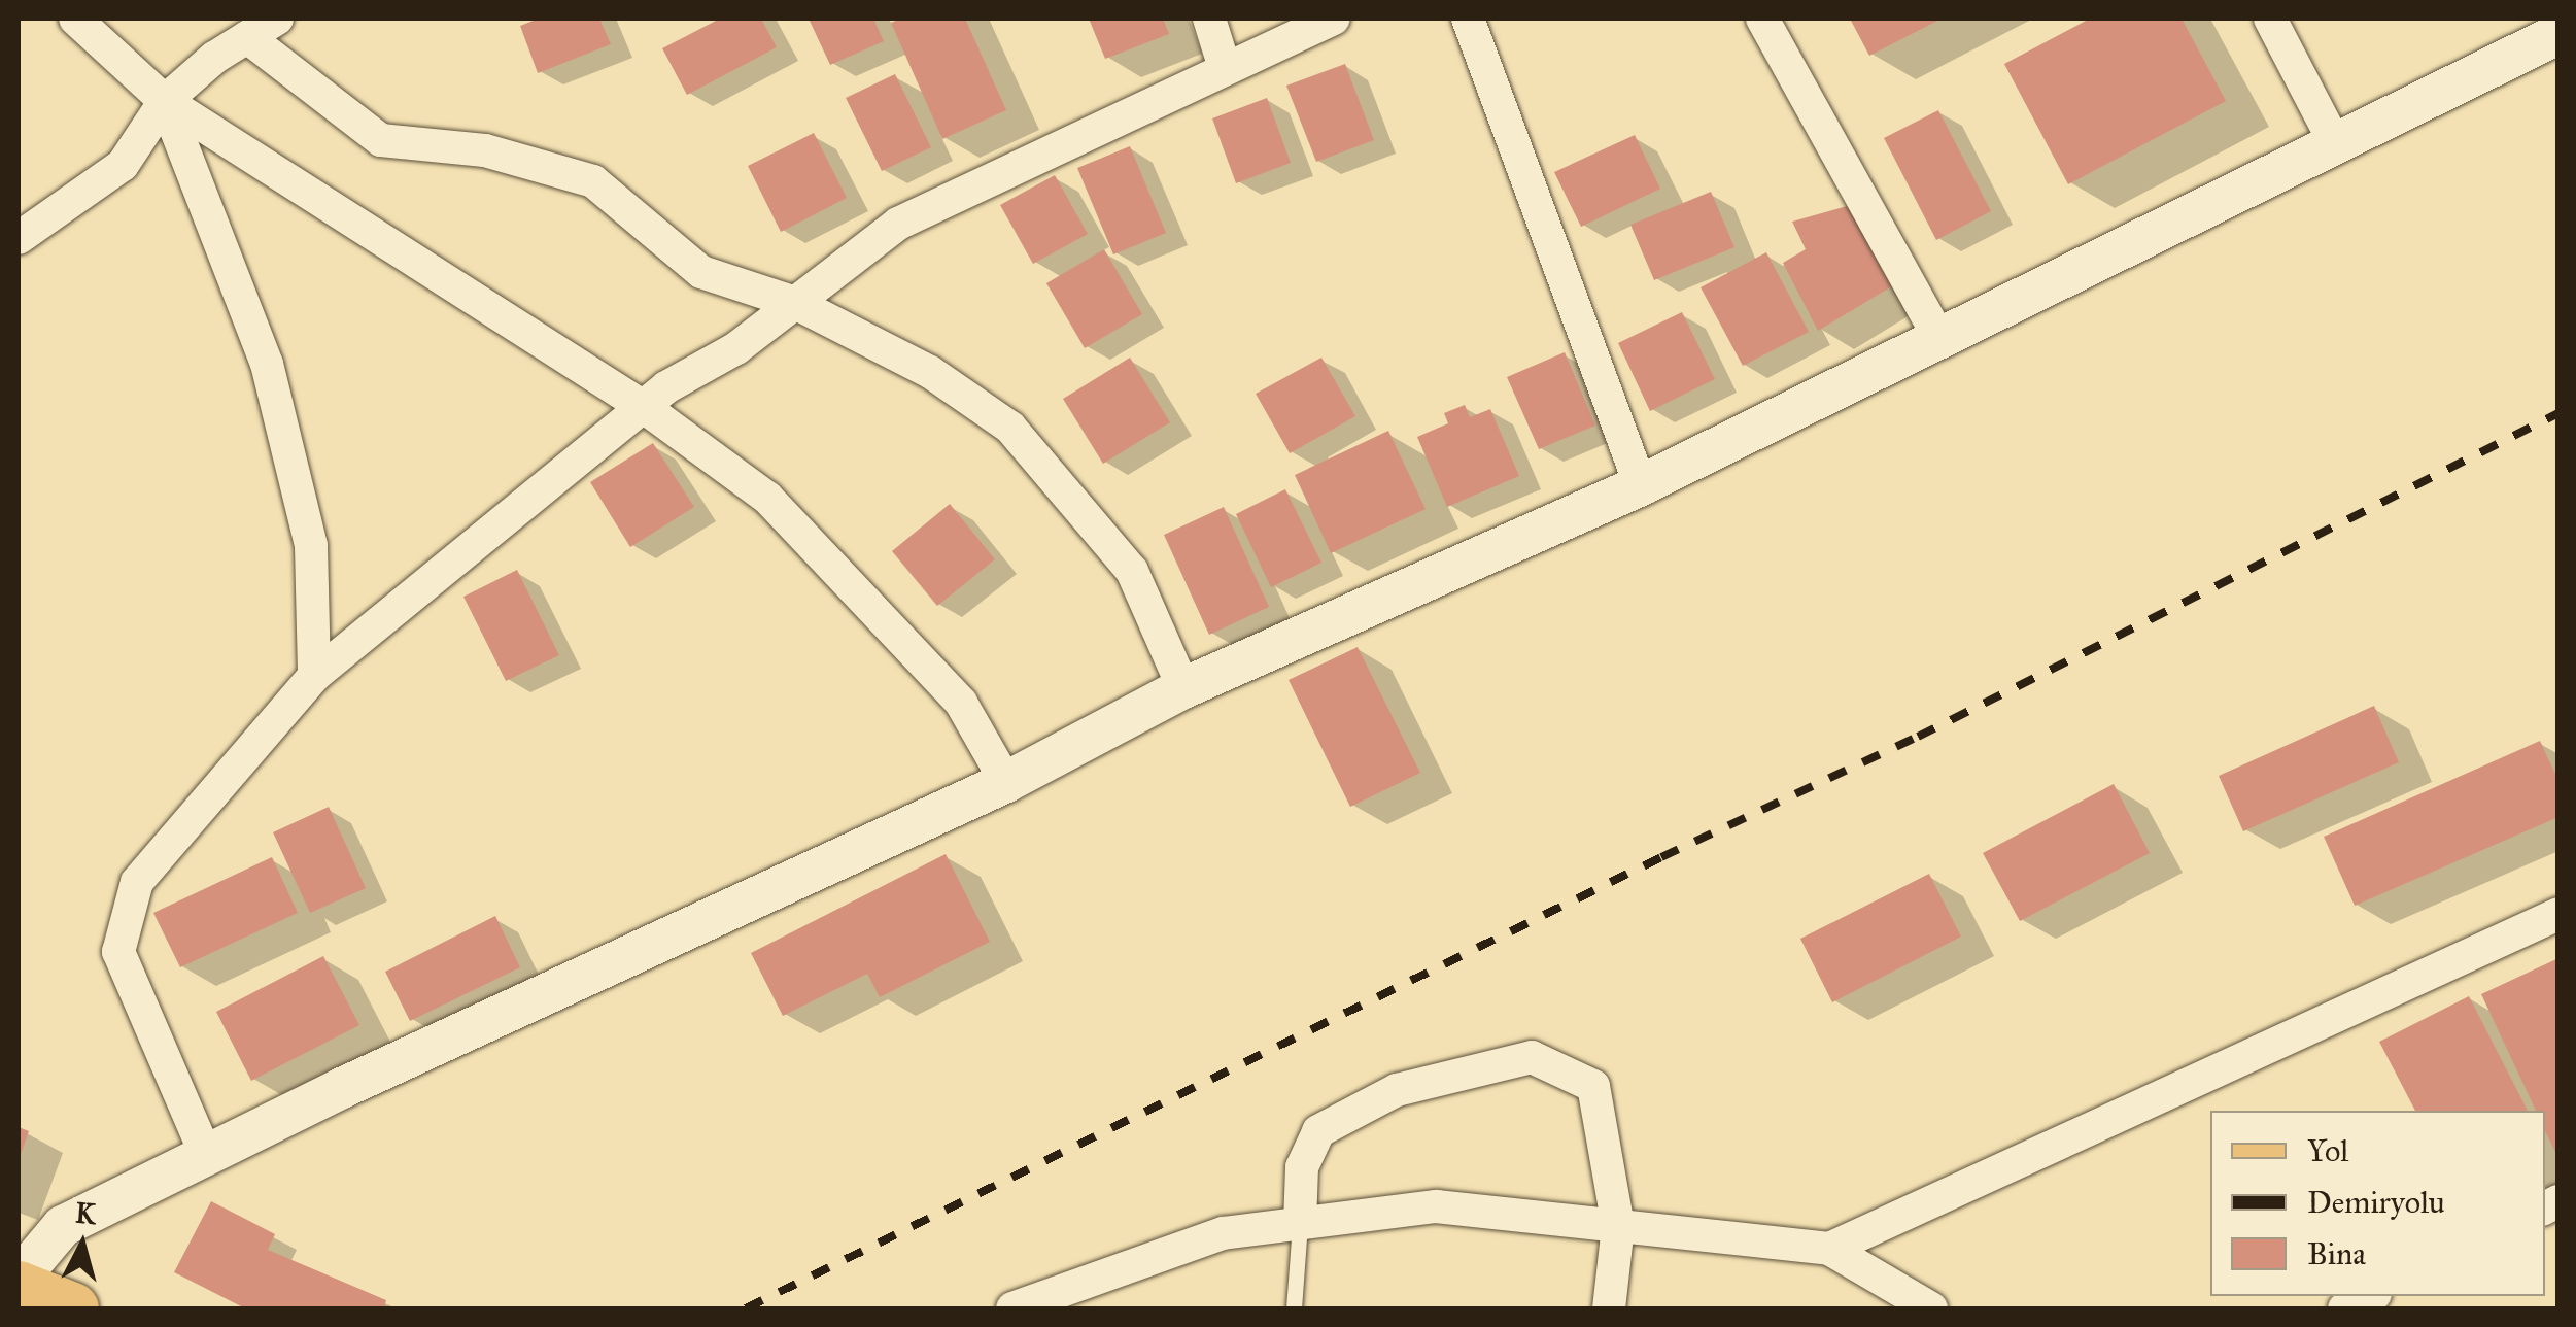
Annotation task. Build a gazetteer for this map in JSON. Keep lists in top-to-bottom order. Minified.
{"legend":["Yol","Demiryolu","Bina"],"north":"top"}
